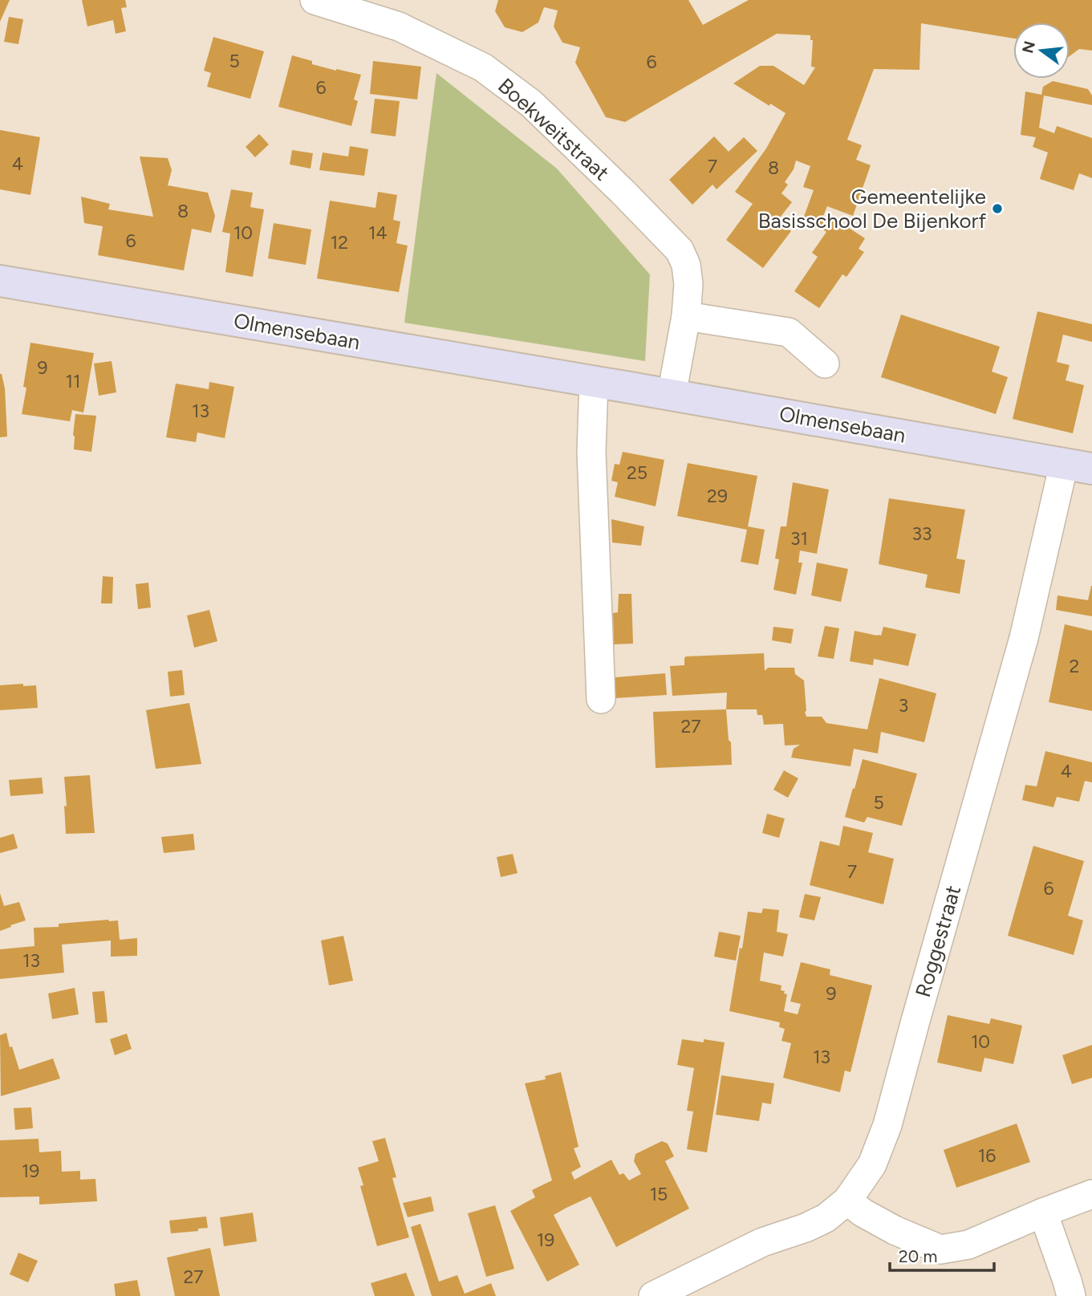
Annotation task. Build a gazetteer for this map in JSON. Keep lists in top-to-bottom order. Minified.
{"streets":{"street":["Boekweitstraat","Olmensebaan","Roggestraat"]},"crossings":[["Boekweitstraat","Olmensebaan"],["Olmensebaan","Roggestraat"]],"places":["Gemeentelijke Basisschool De Bijenkorf"],"house_numbers":["5","6","6","4","7","8","8","10","14","6","12","9","11","13","25","29","33","31","2","3","27","4","5","7","6","13","9","10","13","16","19","15","19","27"],"scale_bar":"20 m","north":"left"}
